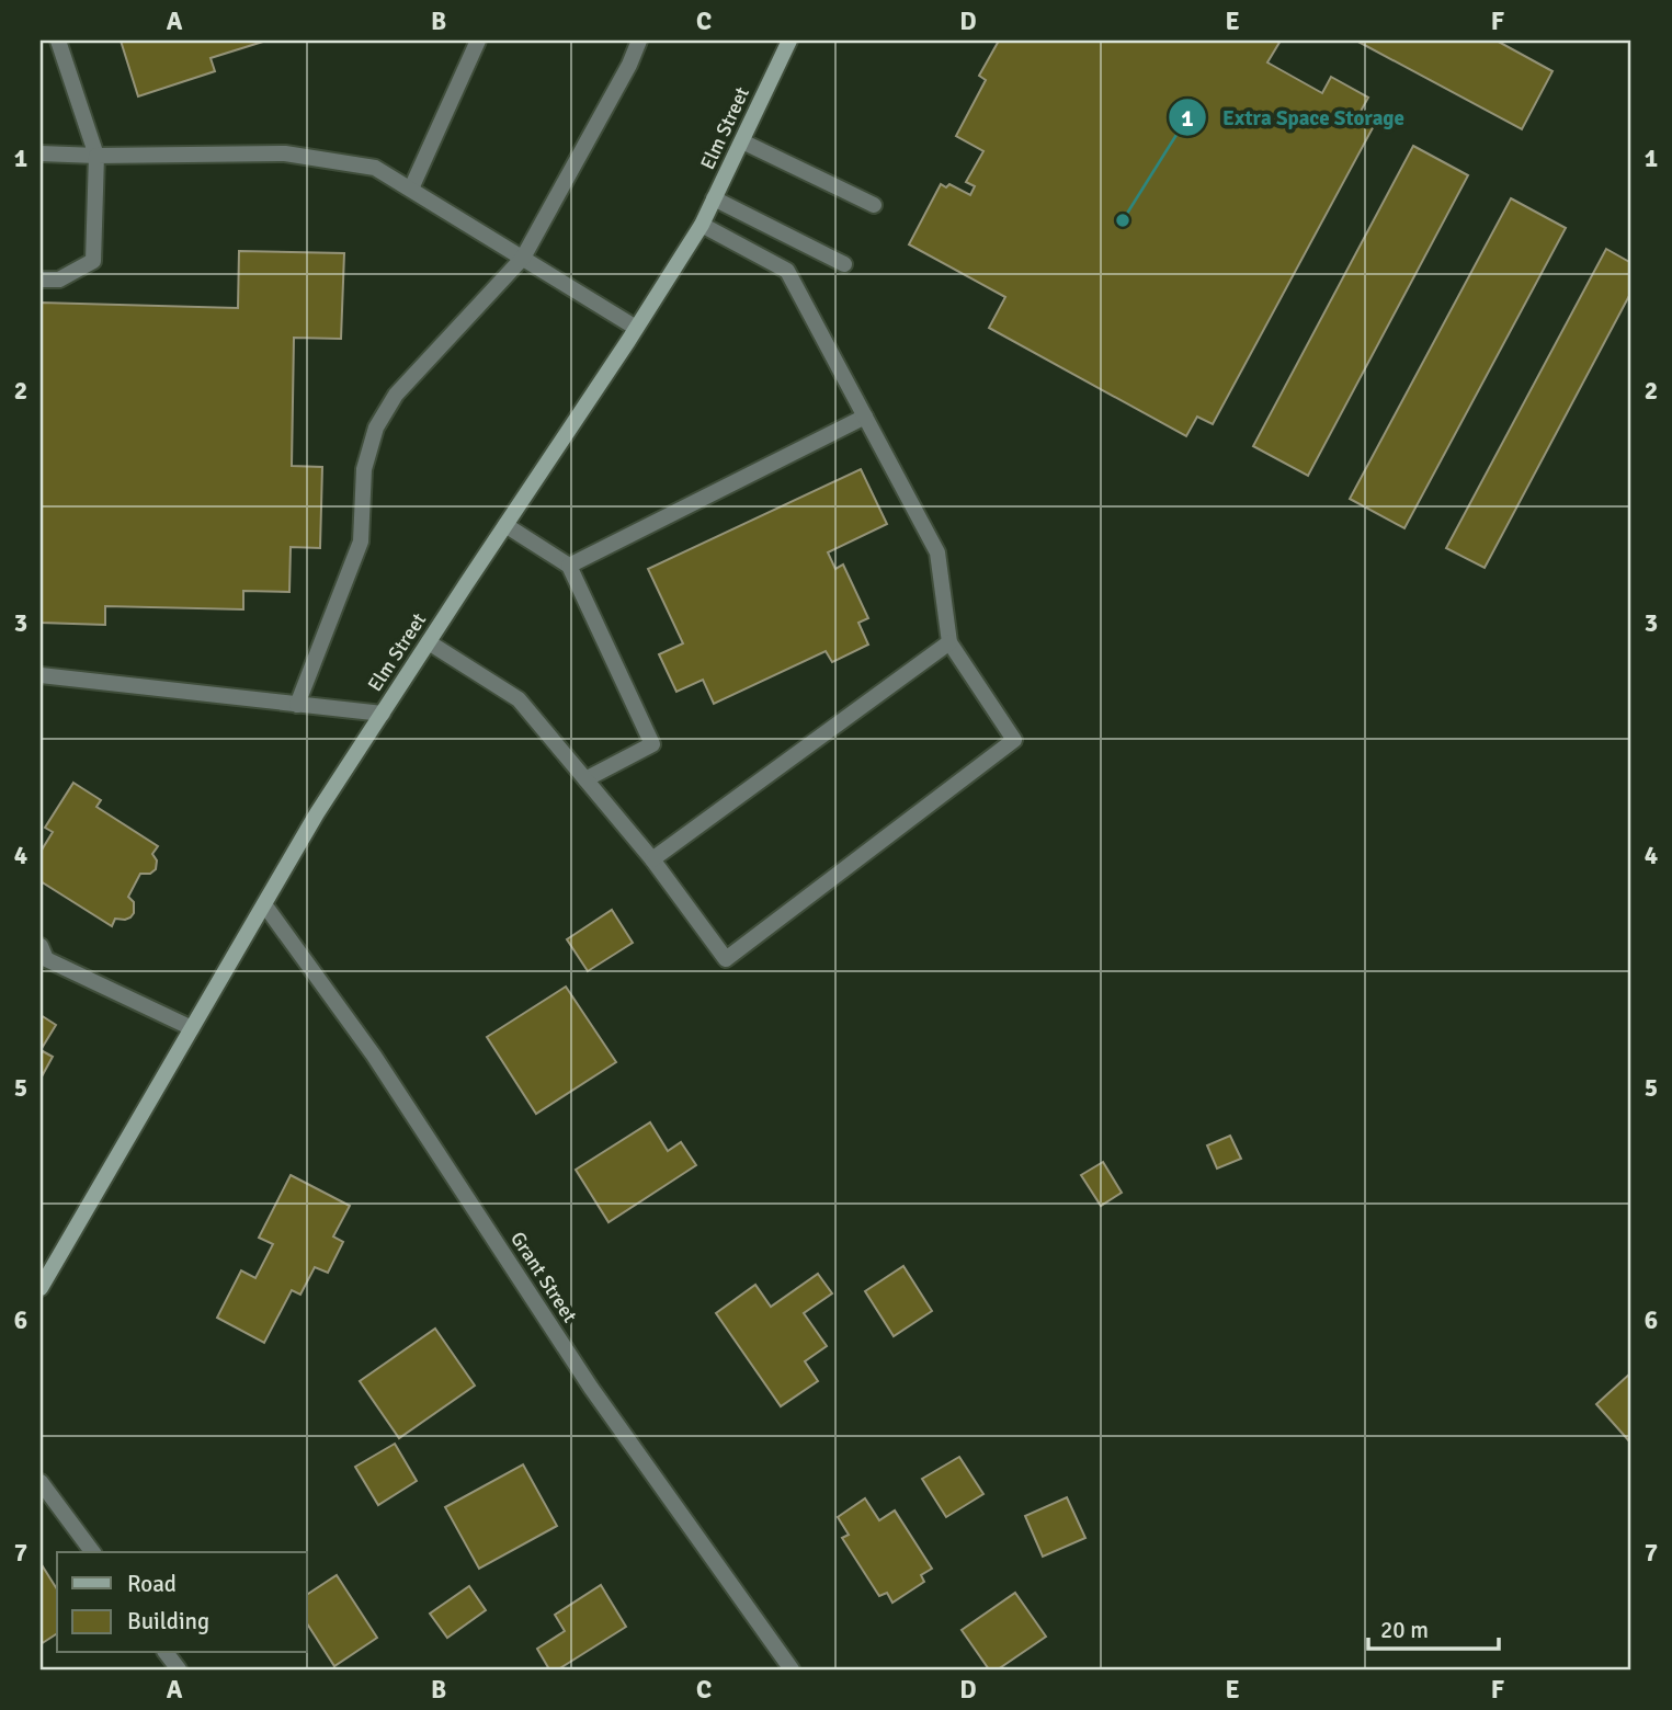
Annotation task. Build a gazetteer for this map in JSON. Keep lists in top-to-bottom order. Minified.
{"streets":{"main road":["Elm Street"],"street":["Grant Street"]},"crossings":[["Elm Street","Grant Street"]],"places":["Extra Space Storage"],"legend":["Road","Building"],"scale_bar":"20 m","grid":{"columns":["A","B","C","D","E","F"],"rows":["1","2","3","4","5","6","7"]}}
